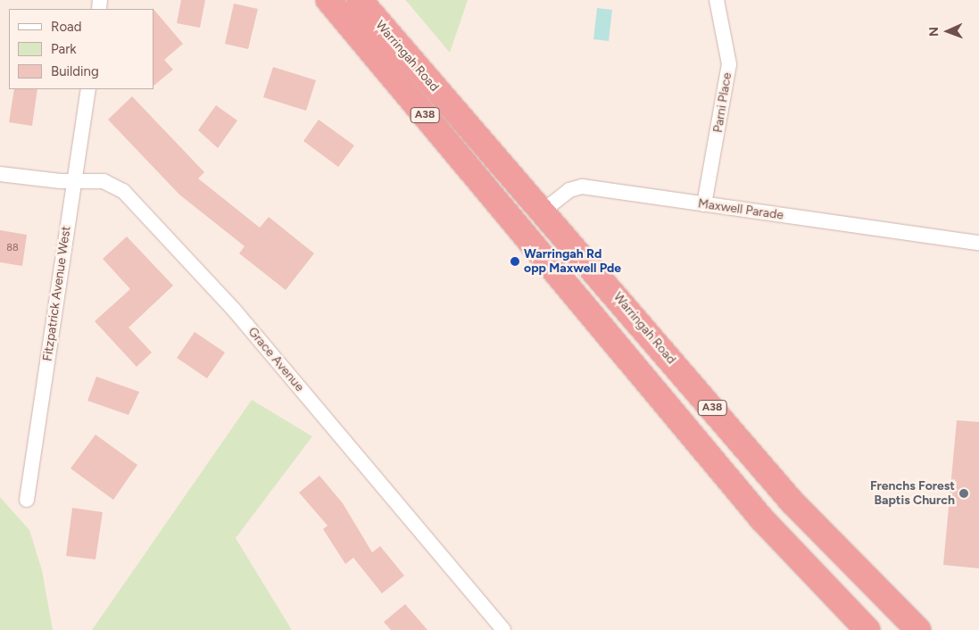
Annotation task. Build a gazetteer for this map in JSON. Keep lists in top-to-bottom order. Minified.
{"streets":{"highway":["Warringah Road","A38","Maxwell Parade"],"street":["Parni Place","Fitzpatrick Avenue West","Grace Avenue"]},"crossings":[["Warringah Road","Maxwell Parade"],["Parni Place","Maxwell Parade"],["Fitzpatrick Avenue West","Grace Avenue"]],"places":["Warringah Rd opp Maxwell Pde","Frenchs Forest Baptis Church"],"house_numbers":["88"],"legend":["Road","Park","Building"],"north":"left"}
